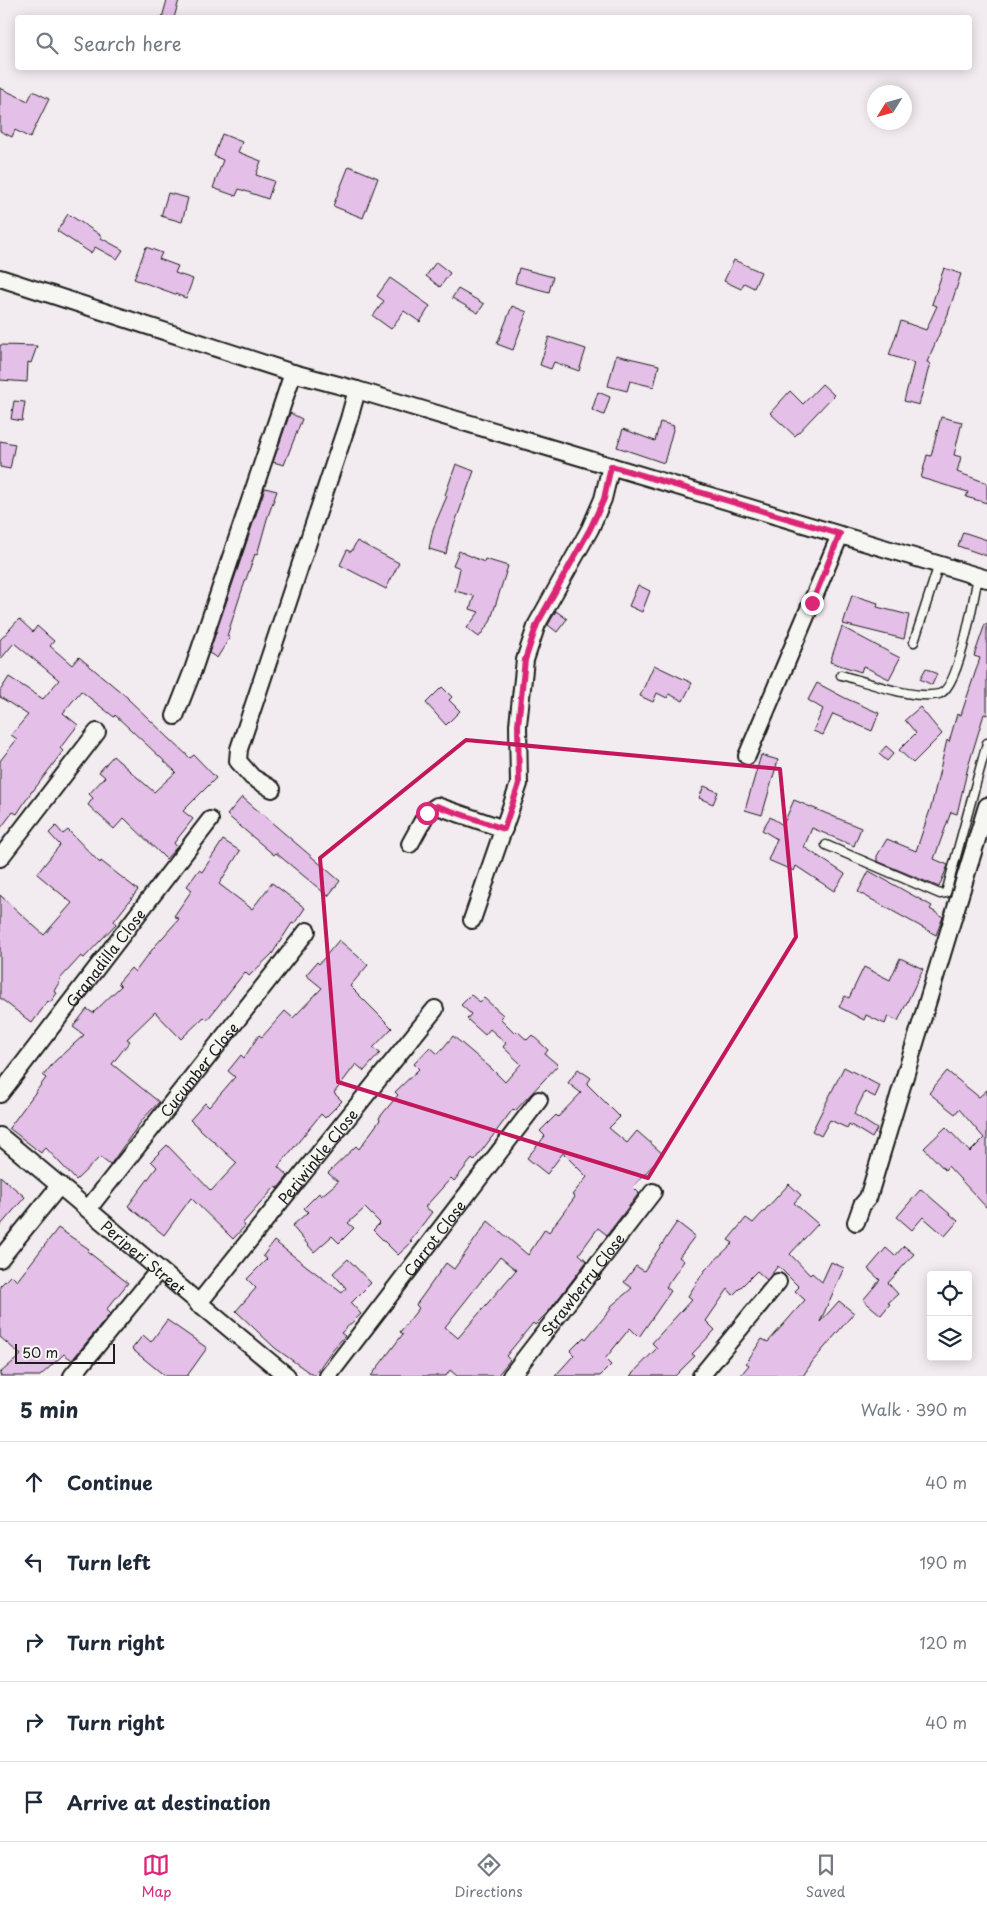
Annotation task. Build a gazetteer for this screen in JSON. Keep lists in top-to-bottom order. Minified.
{"streets":{"street":["Granadilla Close","Cucumber Close","Periwinkle Close","Carrot Close","Periperi Street","Strawberry Close"]},"crossings":[["Cucumber Close","Periperi Street"],["Periwinkle Close","Periperi Street"]],"scale_bar":"50 m","north":"bottom left","page":{"search":"Search here","scale":"50 m","heading":["5 min","Walk · 390 m"],"list":[["Continue","40 m"],["Turn left","190 m"],["Turn right","120 m"],["Turn right","40 m"],"Arrive at destination"],"nav":["Map","Directions","Saved"]}}
